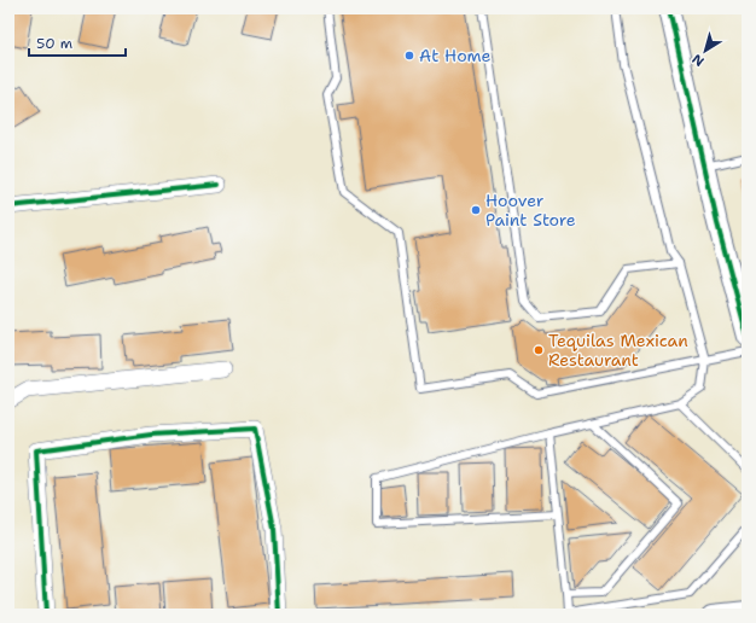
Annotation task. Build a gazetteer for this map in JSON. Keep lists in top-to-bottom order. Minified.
{"places":["At Home","Hoover Paint Store","Tequilas Mexican Restaurant"],"scale_bar":"50 m","north":"bottom left"}
